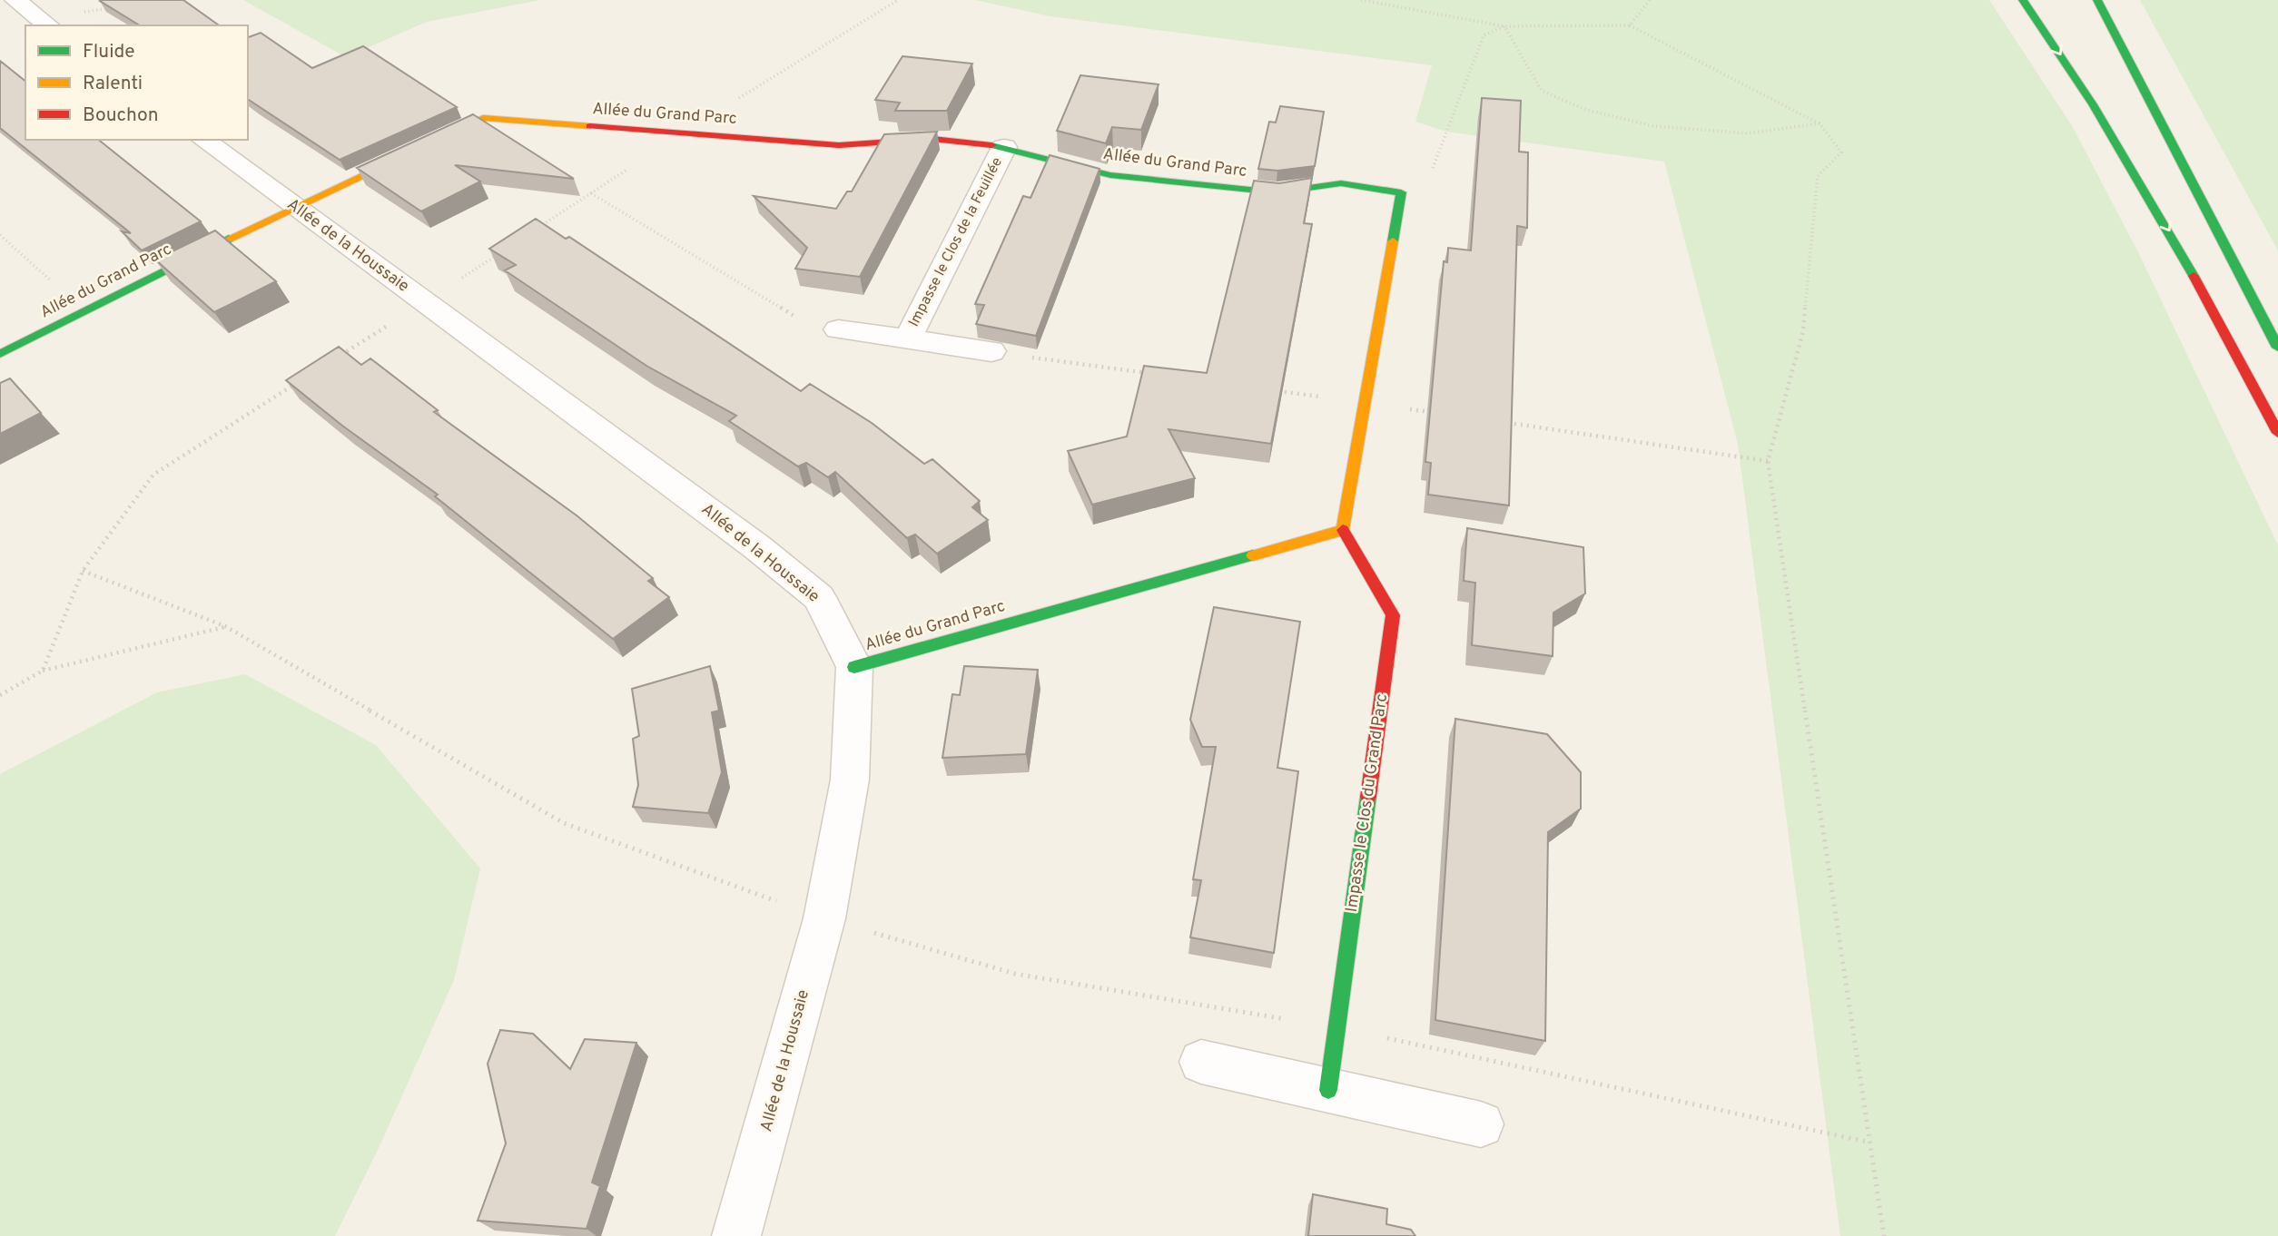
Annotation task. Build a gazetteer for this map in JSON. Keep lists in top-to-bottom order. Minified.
{"streets":{"street":["Allée du Grand Parc","Impasse le Clos de la Feuillée","Allée de la Houssaie","Impasse le Clos du Grand Parc"]},"crossings":[["Allée du Grand Parc","Impasse le Clos de la Feuillée"],["Allée du Grand Parc","Allée de la Houssaie"],["Allée du Grand Parc","Impasse le Clos du Grand Parc"]],"legend":["Fluide","Ralenti","Bouchon"]}
